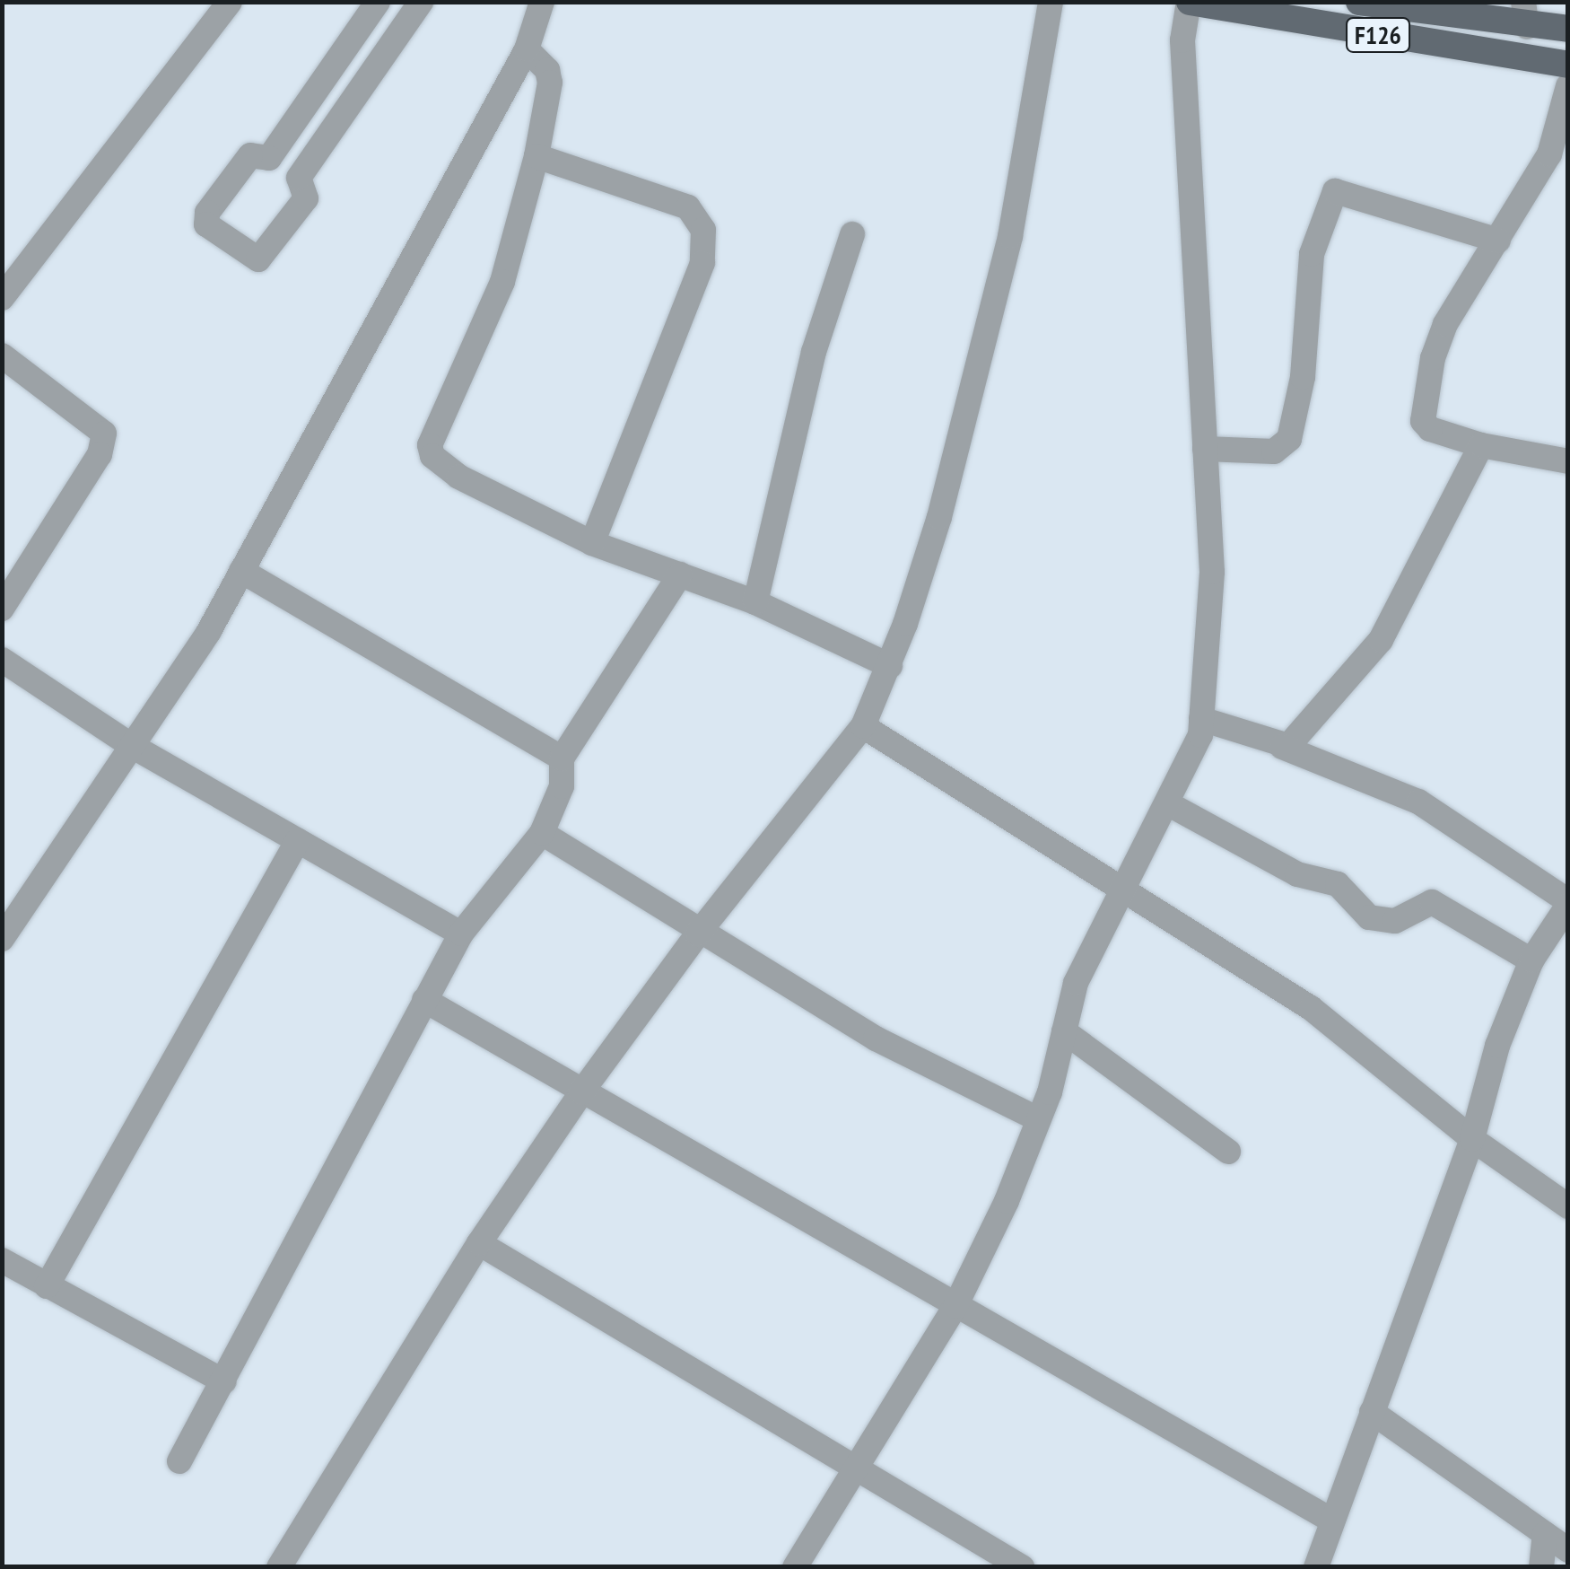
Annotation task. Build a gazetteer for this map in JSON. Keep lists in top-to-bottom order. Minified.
{"streets":{"main road":["F126"]}}
